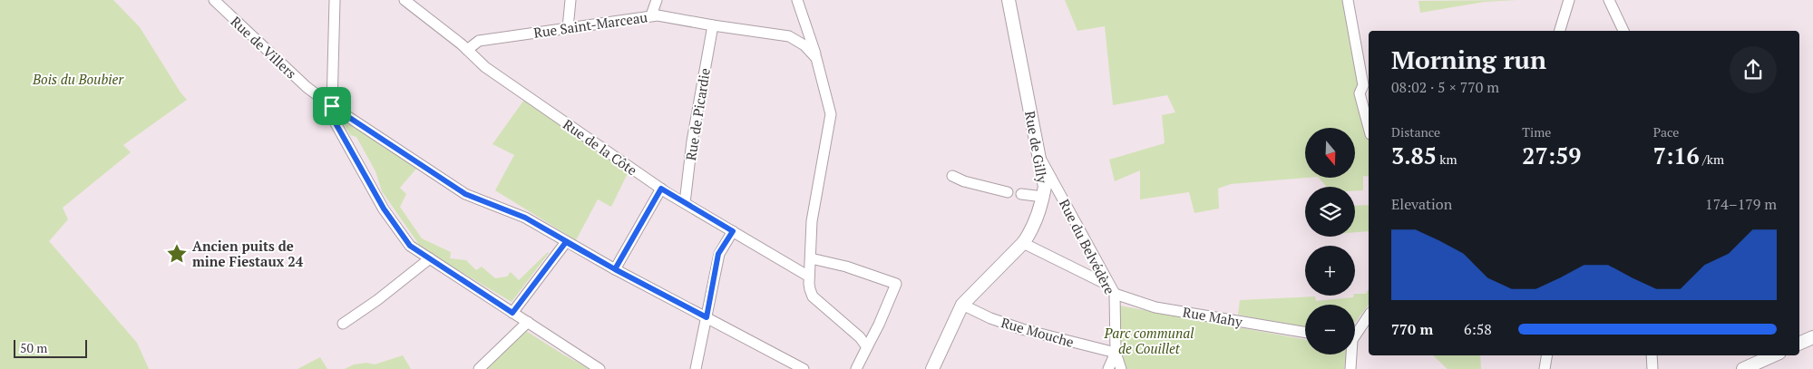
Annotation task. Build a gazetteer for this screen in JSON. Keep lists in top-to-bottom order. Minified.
{"streets":{"main road":["Rue de Gilly"],"street":["Rue Saint-Marceau","Rue de Villers","Rue de Picardie","Rue de la Côte","Rue du Belvédère","Rue Mahy","Rue Mouche"]},"crossings":[["Rue Saint-Marceau","Rue de Picardie"],["Rue Saint-Marceau","Rue de la Côte"],["Rue de Picardie","Rue de la Côte"],["Rue de Gilly","Rue du Belvédère"],["Rue de Gilly","Rue Mahy"],["Rue de Gilly","Rue Mouche"],["Rue du Belvédère","Rue Mahy"],["Rue du Belvédère","Rue Mouche"]],"parks":["Bois du Boubier","Parc communal de Couillet"],"places":{"place":["Ancien puits de mine Fiestaux 24"]},"scale_bar":"50 m","north":"bottom","page":{"heading":["Morning run","08:02 · 5 × 770 m"],"stats":[["Distance","3.85 km"],["Time","27:59"],["Pace","7:16 /km"]],"map_buttons":["+","−"],"chart":["Elevation","174–179 m"],"list":[{"name":"770 m","note":"6:58"}],"scale":"50 m"}}
